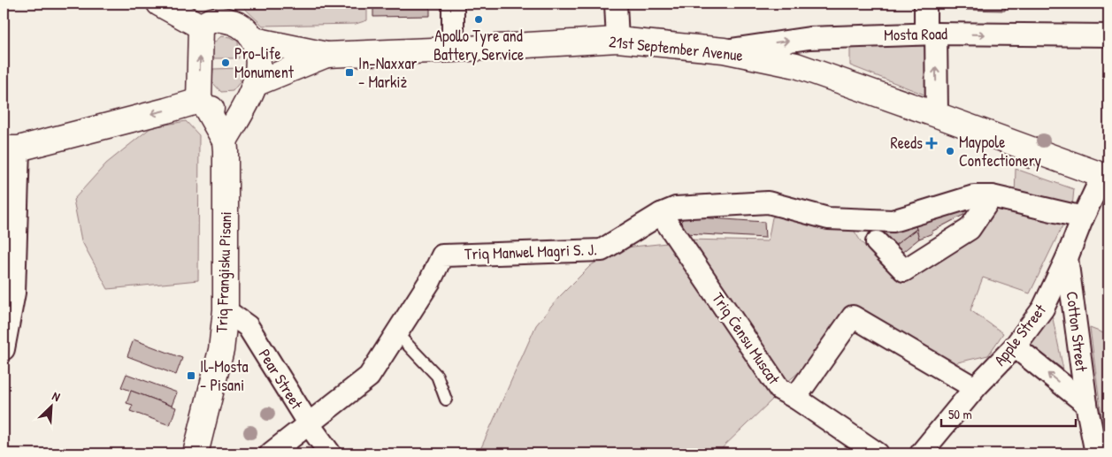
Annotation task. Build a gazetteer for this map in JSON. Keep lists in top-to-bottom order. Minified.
{"streets":{"street":["Mosta Road","21st September Avenue","Triq Manwel Magri S. J.","Triq Franġisku Pisani","Cotton Street","Apple Street","Triq Ċensu Muscat","Pear Street"]},"crossings":[["Mosta Road","21st September Avenue"],["21st September Avenue","Apple Street"],["Triq Manwel Magri S. J.","Apple Street"],["Triq Manwel Magri S. J.","Triq Ċensu Muscat"],["Triq Manwel Magri S. J.","Pear Street"],["Triq Franġisku Pisani","Pear Street"],["Cotton Street","Apple Street"]],"one_way":["Mosta Road"],"places":{"other":["Apollo Tyre and Battery Service","Pro-life Monument","Maypole Confectionery"],"transit":["In-Naxxar - Markiż","Il-Mosta - Pisani"],"health":["Reeds"]},"scale_bar":"50 m","north":"top right"}
